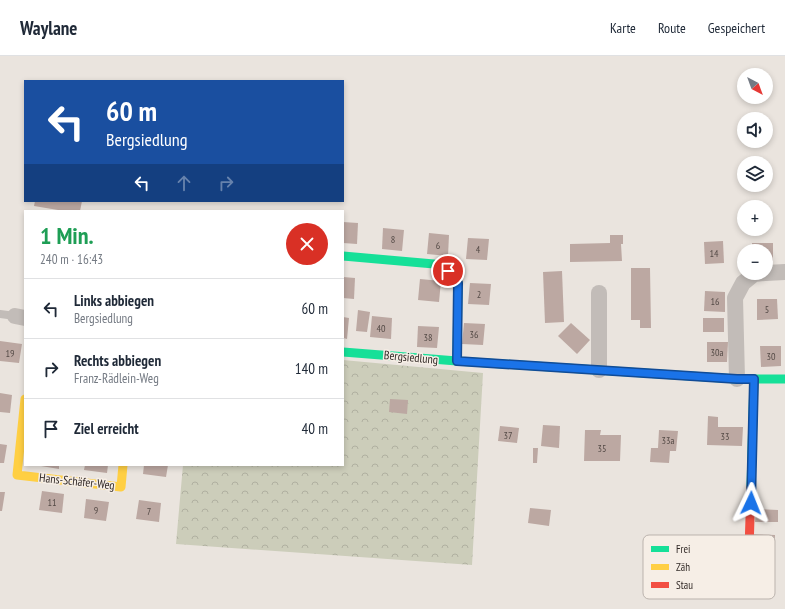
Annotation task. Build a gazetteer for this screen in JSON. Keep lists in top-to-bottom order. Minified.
{"streets":{"street":["Bergsiedlung","Hans-Schäfer-Weg"]},"house_numbers":["8","6","4","14","2","16","5","40","36","38","30a","19","30","37","33","33a","35","11","9","7"],"legend":["Frei","Zäh","Stau"],"north":"bottom right","page":{"header":"Waylane","nav":["Karte","Route","Gespeichert"],"map_buttons":["+","−"],"turn":["60 m","Bergsiedlung"],"heading":["1 Min.","240 m · 16:43"],"list":[{"name":"Links abbiegen","note":"Bergsiedlung","value":"60 m"},{"name":"Rechts abbiegen","note":"Franz-Rädlein-Weg","value":"140 m"},{"name":"Ziel erreicht","value":"40 m"}]}}
